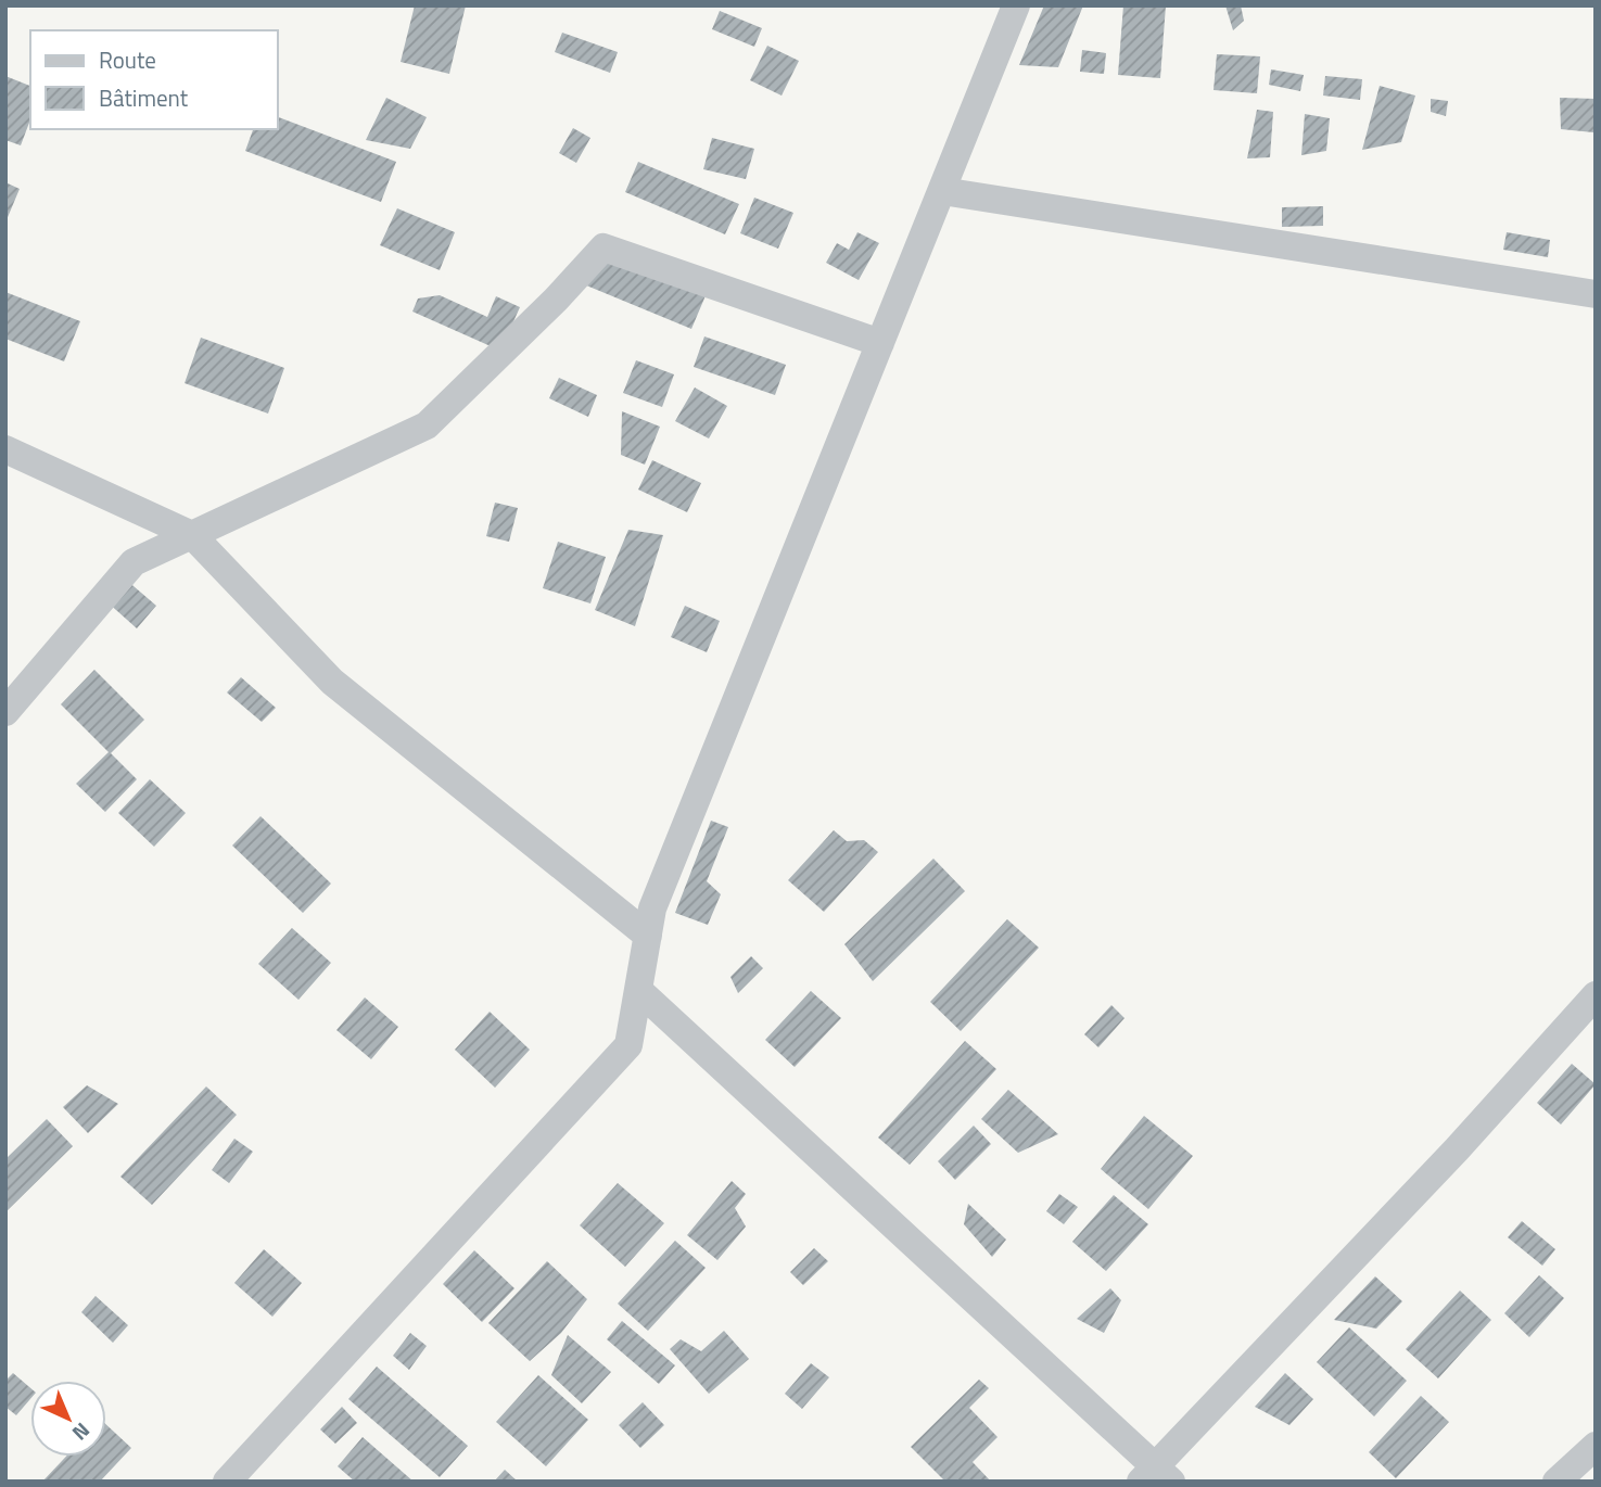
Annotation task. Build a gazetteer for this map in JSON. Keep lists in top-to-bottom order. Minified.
{"legend":["Route","Bâtiment"],"north":"bottom right"}
